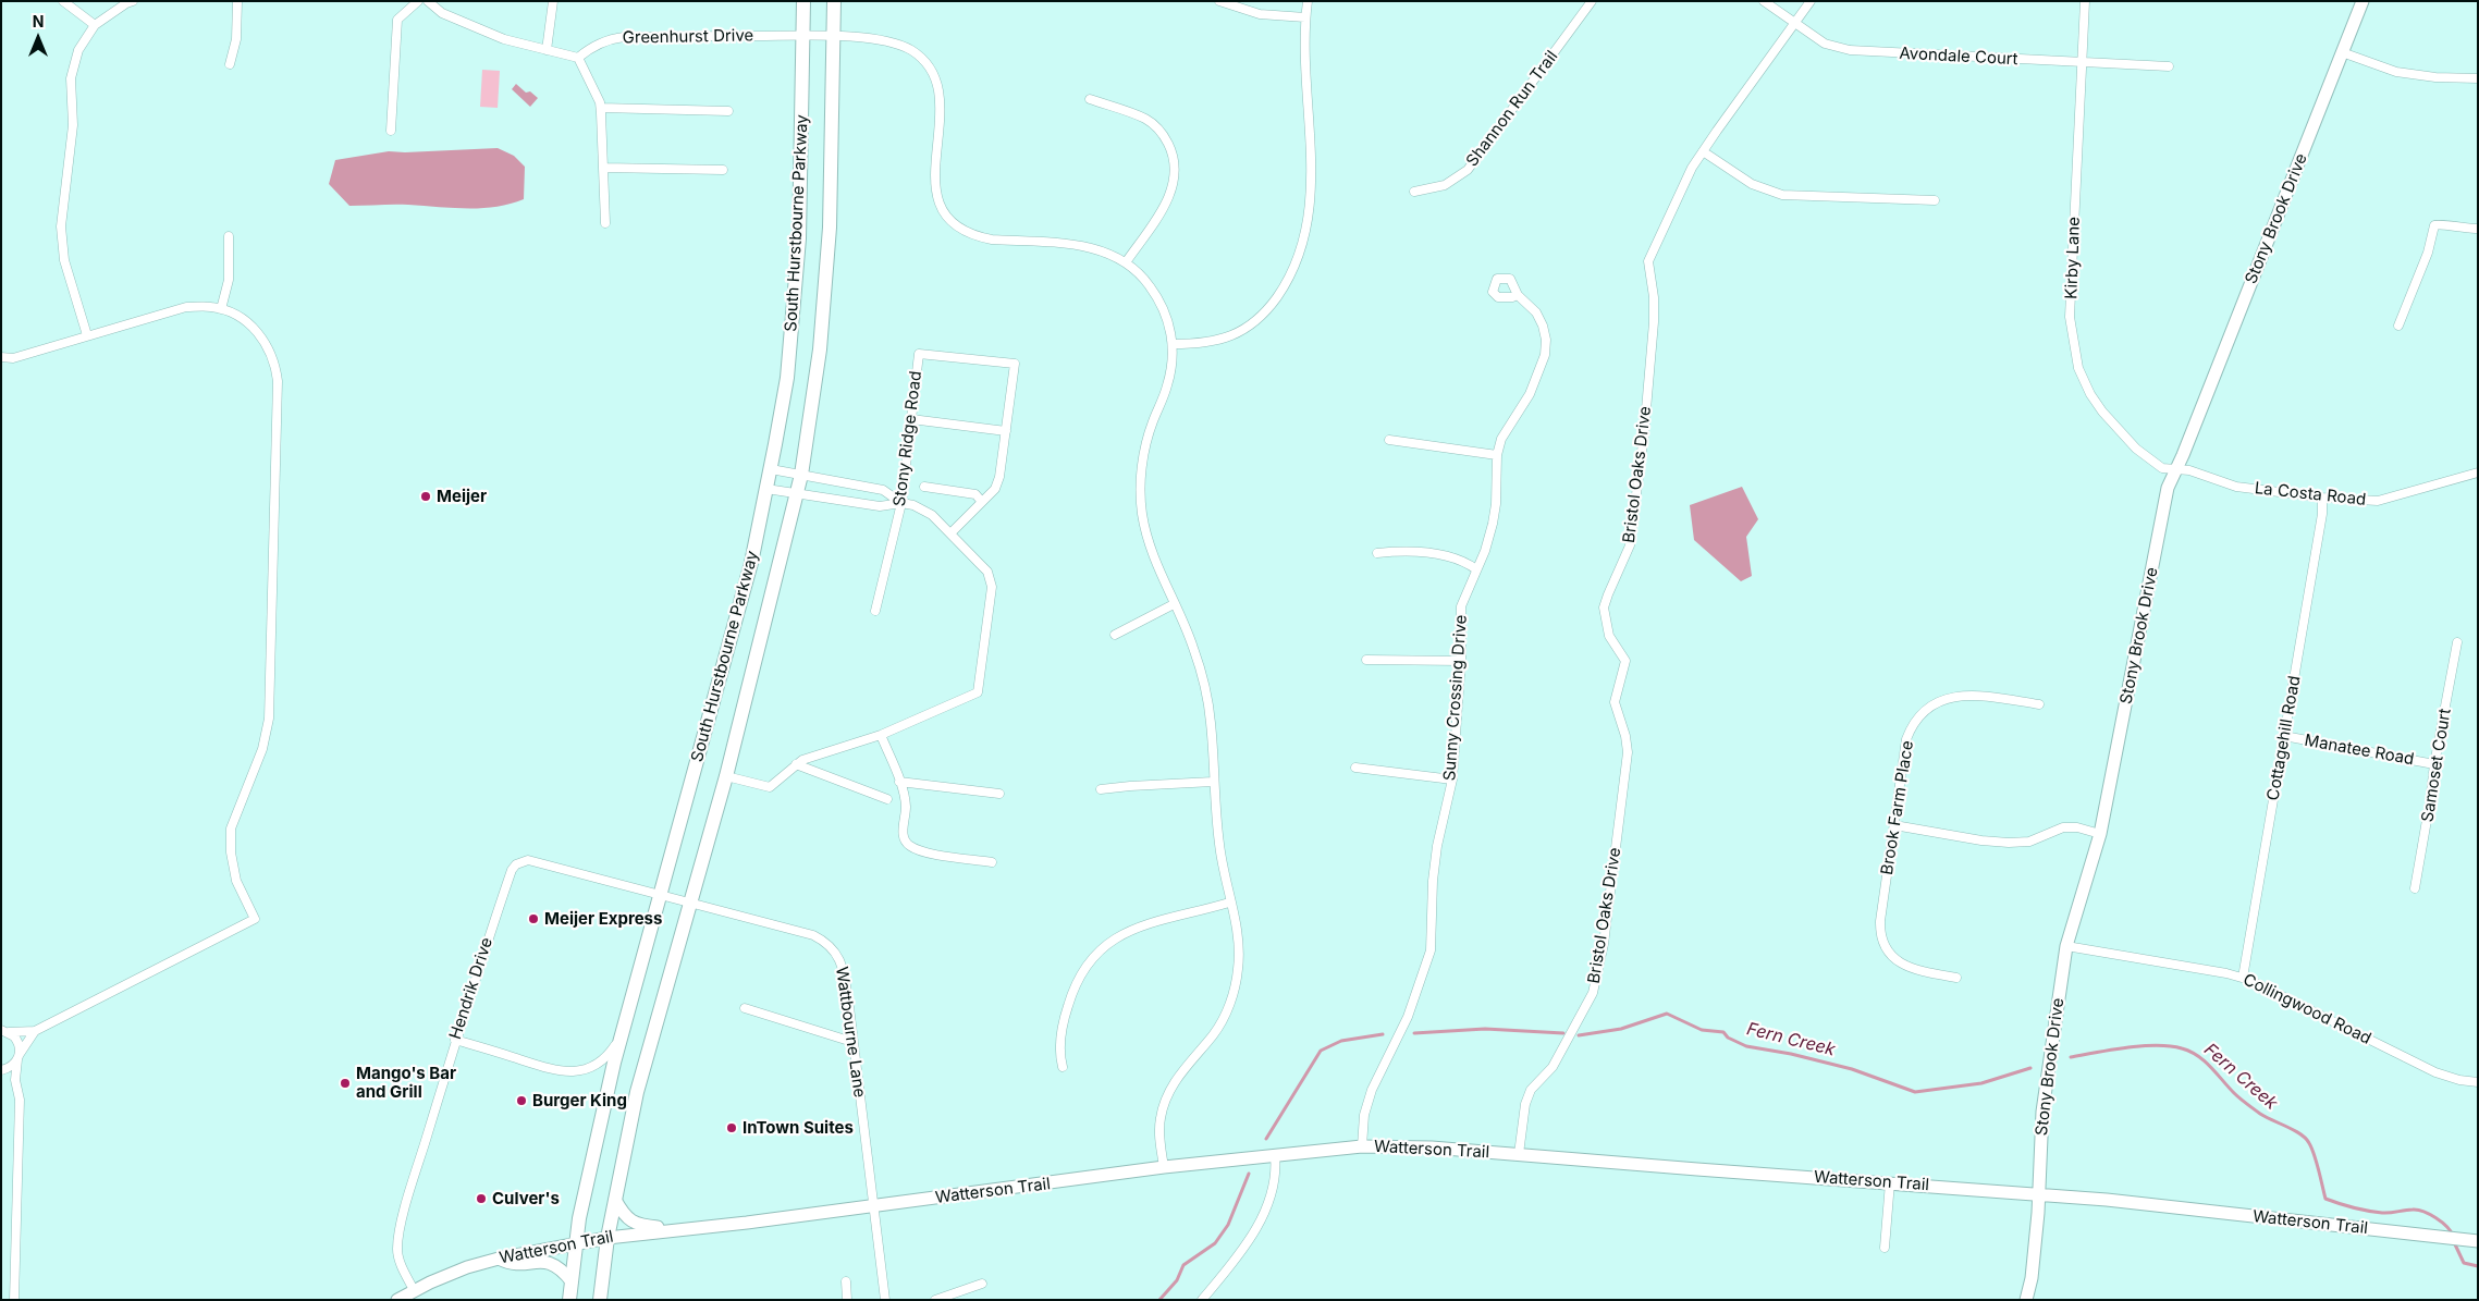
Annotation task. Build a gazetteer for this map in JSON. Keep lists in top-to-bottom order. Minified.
{"streets":{"main road":["Stony Brook Drive","South Hurstbourne Parkway","Watterson Trail"],"street":["Greenhurst Drive","Avondale Court","Shannon Run Trail","Kirby Lane","Stony Ridge Road","Bristol Oaks Drive","La Costa Road","Sunny Crossing Drive","Cottagehill Road","Manatee Road","Samoset Court","Brook Farm Place","Hendrik Drive","Collingwood Road","Wattbourne Lane"]},"crossings":[["Greenhurst Drive","South Hurstbourne Parkway"],["Avondale Court","Kirby Lane"],["Avondale Court","Bristol Oaks Drive"],["Stony Brook Drive","Kirby Lane"],["Stony Brook Drive","La Costa Road"],["Stony Brook Drive","Collingwood Road"],["Stony Brook Drive","Watterson Trail"],["South Hurstbourne Parkway","Hendrik Drive"],["South Hurstbourne Parkway","Wattbourne Lane"],["South Hurstbourne Parkway","Watterson Trail"],["Kirby Lane","La Costa Road"],["Bristol Oaks Drive","Watterson Trail"],["La Costa Road","Cottagehill Road"],["Sunny Crossing Drive","Watterson Trail"],["Cottagehill Road","Manatee Road"],["Cottagehill Road","Collingwood Road"],["Manatee Road","Samoset Court"],["Hendrik Drive","Wattbourne Lane"],["Hendrik Drive","Watterson Trail"],["Wattbourne Lane","Watterson Trail"]],"water":["Fern Creek"],"places":["Meijer","Meijer Express","Mango's Bar and Grill","Burger King","InTown Suites","Culver's"],"north":"top"}
